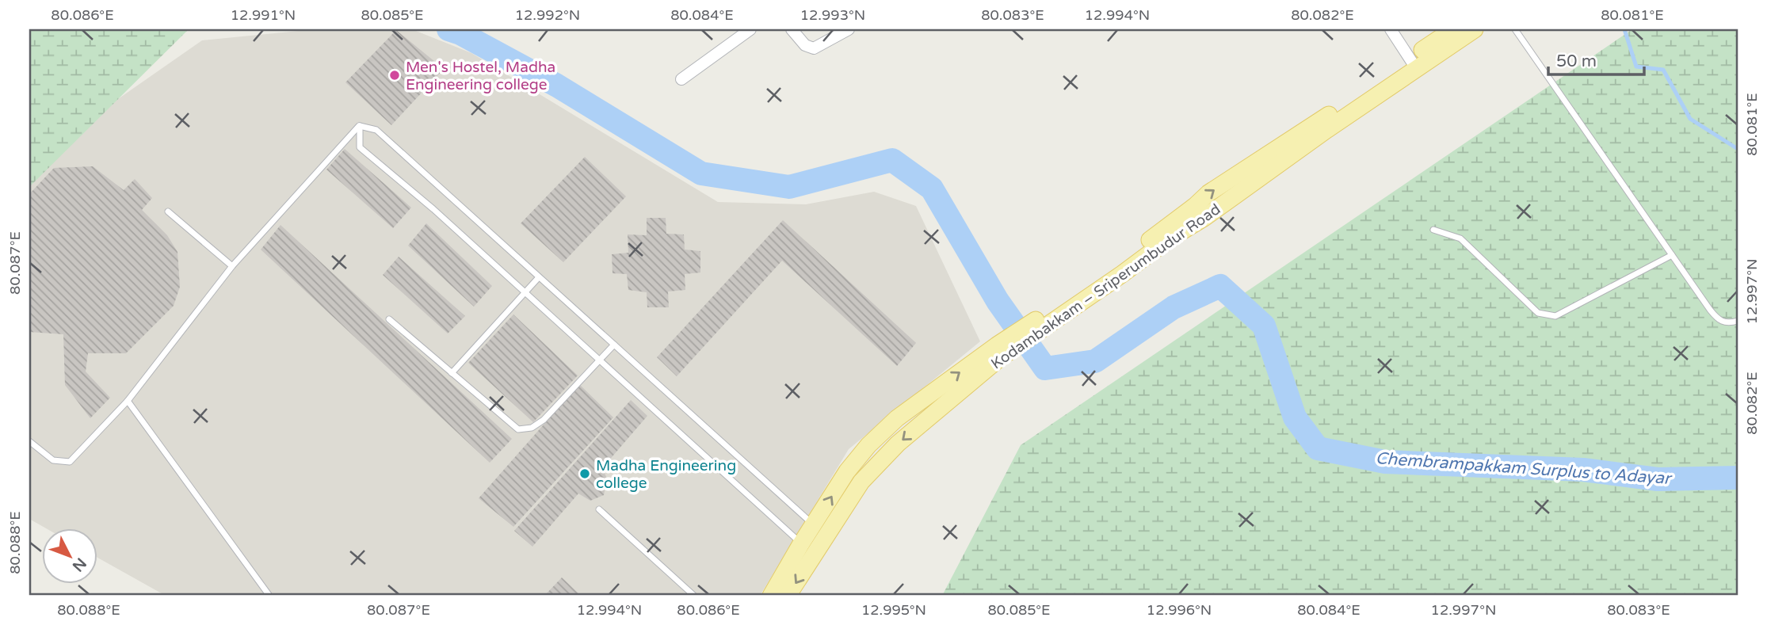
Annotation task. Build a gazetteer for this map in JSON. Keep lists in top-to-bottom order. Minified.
{"streets":{"main road":["Kodambakkam – Sriperumbudur Road"]},"water":["Chembrampakkam Surplus to Adayar"],"places":["Men's Hostel, Madha Engineering college","Madha Engineering college"],"scale_bar":"50 m","north":"bottom right","coordinates":["80.086°E","12.991°N","80.085°E","12.992°N","80.084°E","12.993°N","80.083°E","12.994°N","80.082°E","80.081°E","80.087°E","12.997°N","80.088°E","12.995°N","12.996°N"]}
